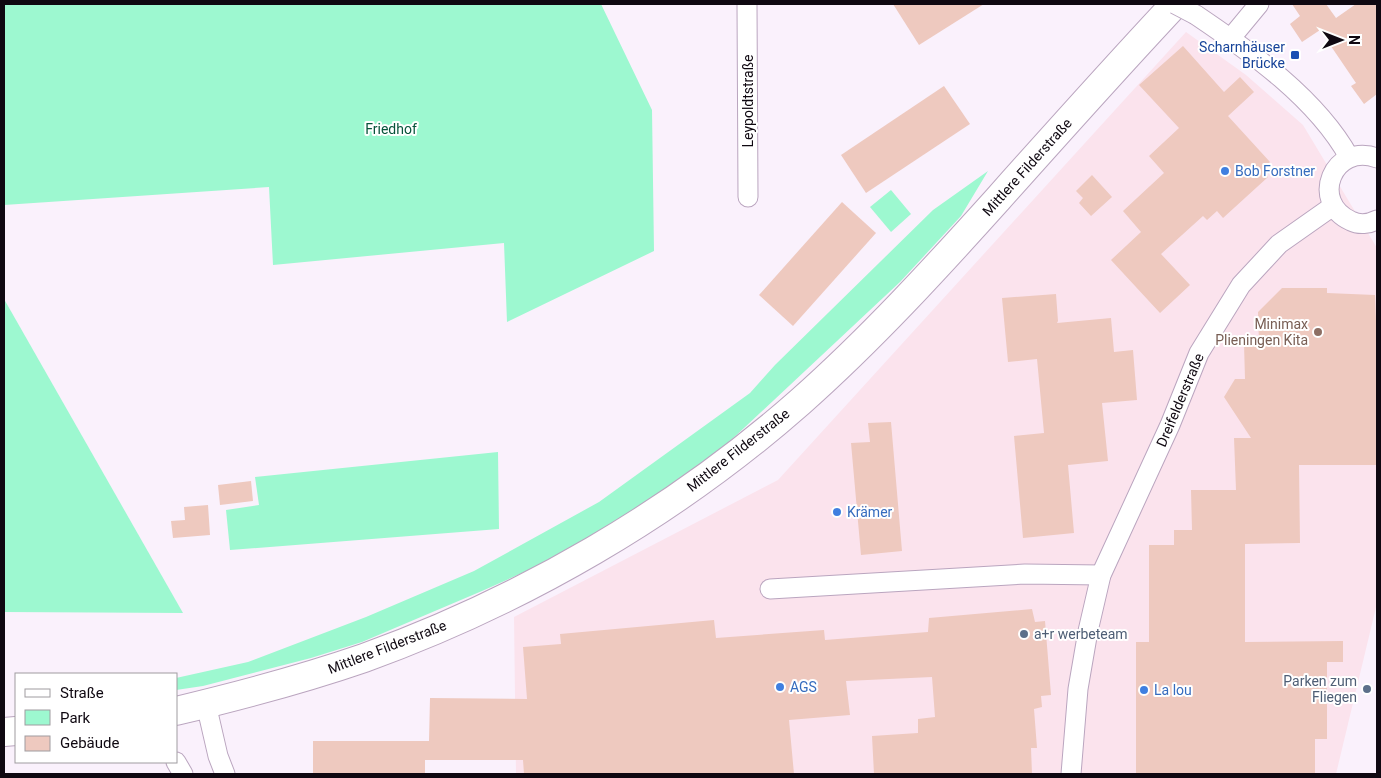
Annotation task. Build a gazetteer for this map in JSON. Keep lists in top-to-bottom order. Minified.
{"streets":{"main road":["Mittlere Filderstraße"],"street":["Leypoldtstraße","Dreifelderstraße"]},"parks":["Friedhof"],"places":{"transit":["Scharnhäuser Brücke"],"other":["Bob Forstner","Minimax Plieningen Kita","Krämer","a+r werbeteam","AGS","Parken zum Fliegen","La lou"]},"legend":["Straße","Park","Gebäude"],"north":"right"}
